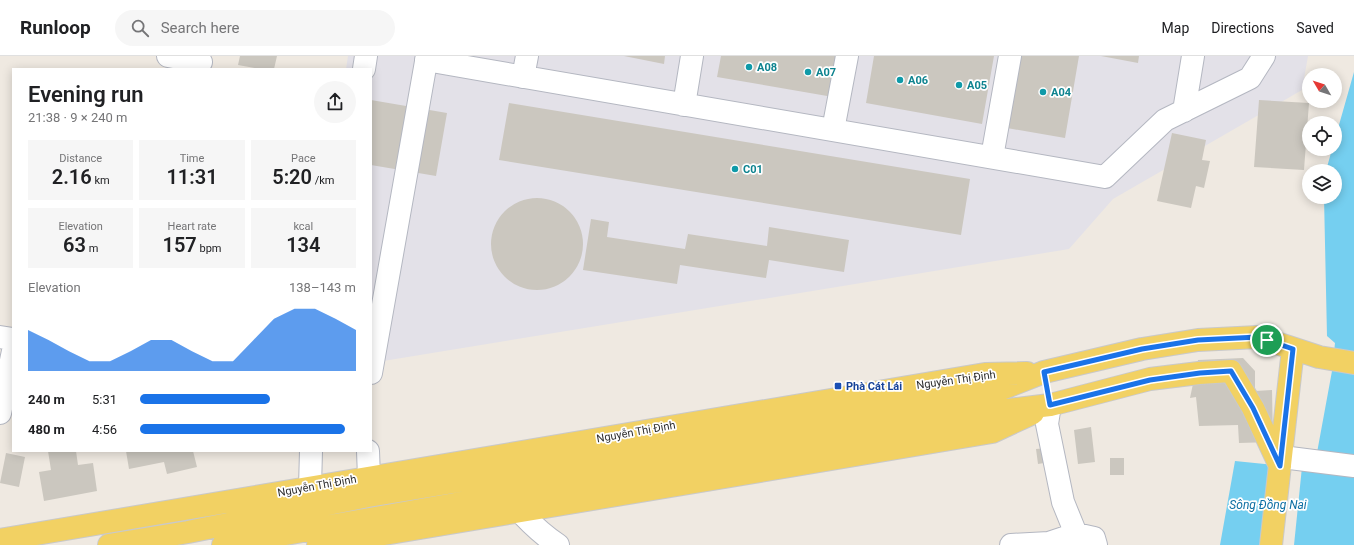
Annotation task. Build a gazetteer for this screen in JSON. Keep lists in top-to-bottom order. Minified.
{"streets":{"main road":["Nguyễn Thị Định"]},"water":["Sông Đồng Nai"],"places":{"other":["A08","A07","A06","A05","A04","C01"],"transit":["Phà Cát Lái"]},"north":"top left","page":{"header":"Runloop","search":"Search here","nav":["Map","Directions","Saved"],"heading":["Evening run","21:38 · 9 × 240 m"],"stats":[["Distance","2.16 km"],["Time","11:31"],["Pace","5:20 /km"],["Elevation","63 m"],["Heart rate","157 bpm"],["kcal","134"]],"chart":["Elevation","138–143 m"],"list":[{"name":"240 m","note":"5:31"},{"name":"480 m","note":"4:56"}]}}
